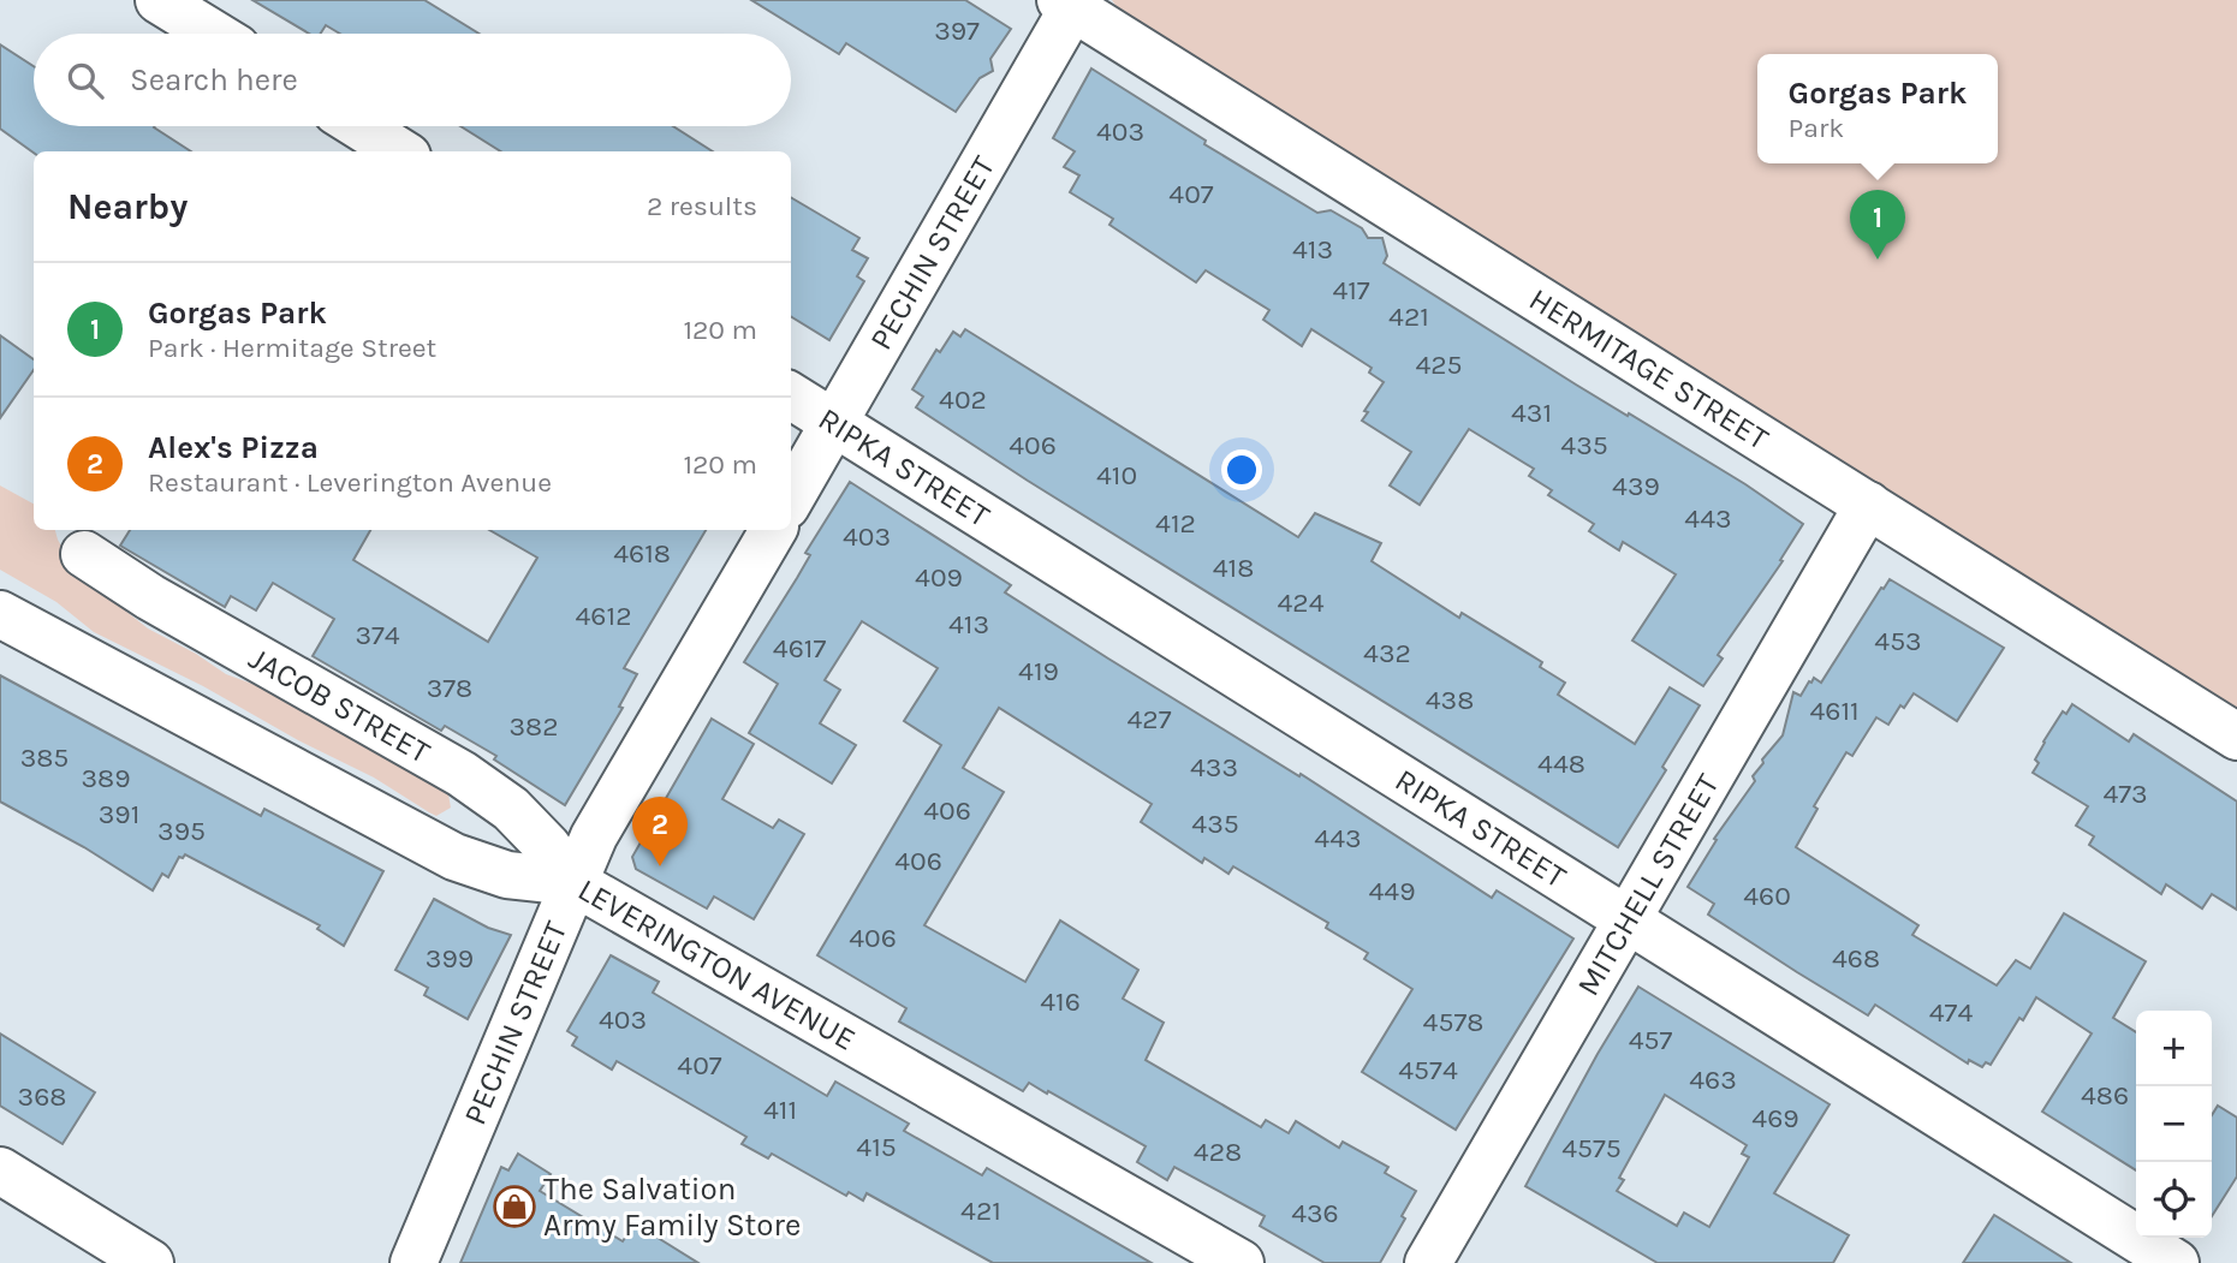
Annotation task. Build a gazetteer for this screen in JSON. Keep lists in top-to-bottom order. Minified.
{"streets":{"street":["PECHIN STREET","HERMITAGE STREET","RIPKA STREET","JACOB STREET","MITCHELL STREET","LEVERINGTON AVENUE"]},"crossings":[["PECHIN STREET","HERMITAGE STREET"],["PECHIN STREET","RIPKA STREET"],["PECHIN STREET","JACOB STREET"],["PECHIN STREET","LEVERINGTON AVENUE"],["HERMITAGE STREET","MITCHELL STREET"],["RIPKA STREET","MITCHELL STREET"],["JACOB STREET","LEVERINGTON AVENUE"]],"places":{"shop":["The Salvation Army Family Store"]},"house_numbers":["397","403","407","413","417","421","425","402","431","406","435","410","439","443","412","403","4618","418","409","424","4612","413","374","453","4617","432","419","378","438","4611","427","382","385","448","433","389","473","406","391","435","395","443","406","449","460","406","399","468","416","474","403","4578","457","407","4574","463","486","368","411","469","415","4575","428","421","436"],"page":{"search":"Search here","popup":["Gorgas Park","Park"],"heading":["Nearby","2 results"],"pins":["1","2"],"list":[{"mark":"1","name":"Gorgas Park","note":"Park · Hermitage Street","value":"120 m"},{"mark":"2","name":"Alex's Pizza","note":"Restaurant · Leverington Avenue","value":"120 m"}],"map_buttons":["+","−"]}}
